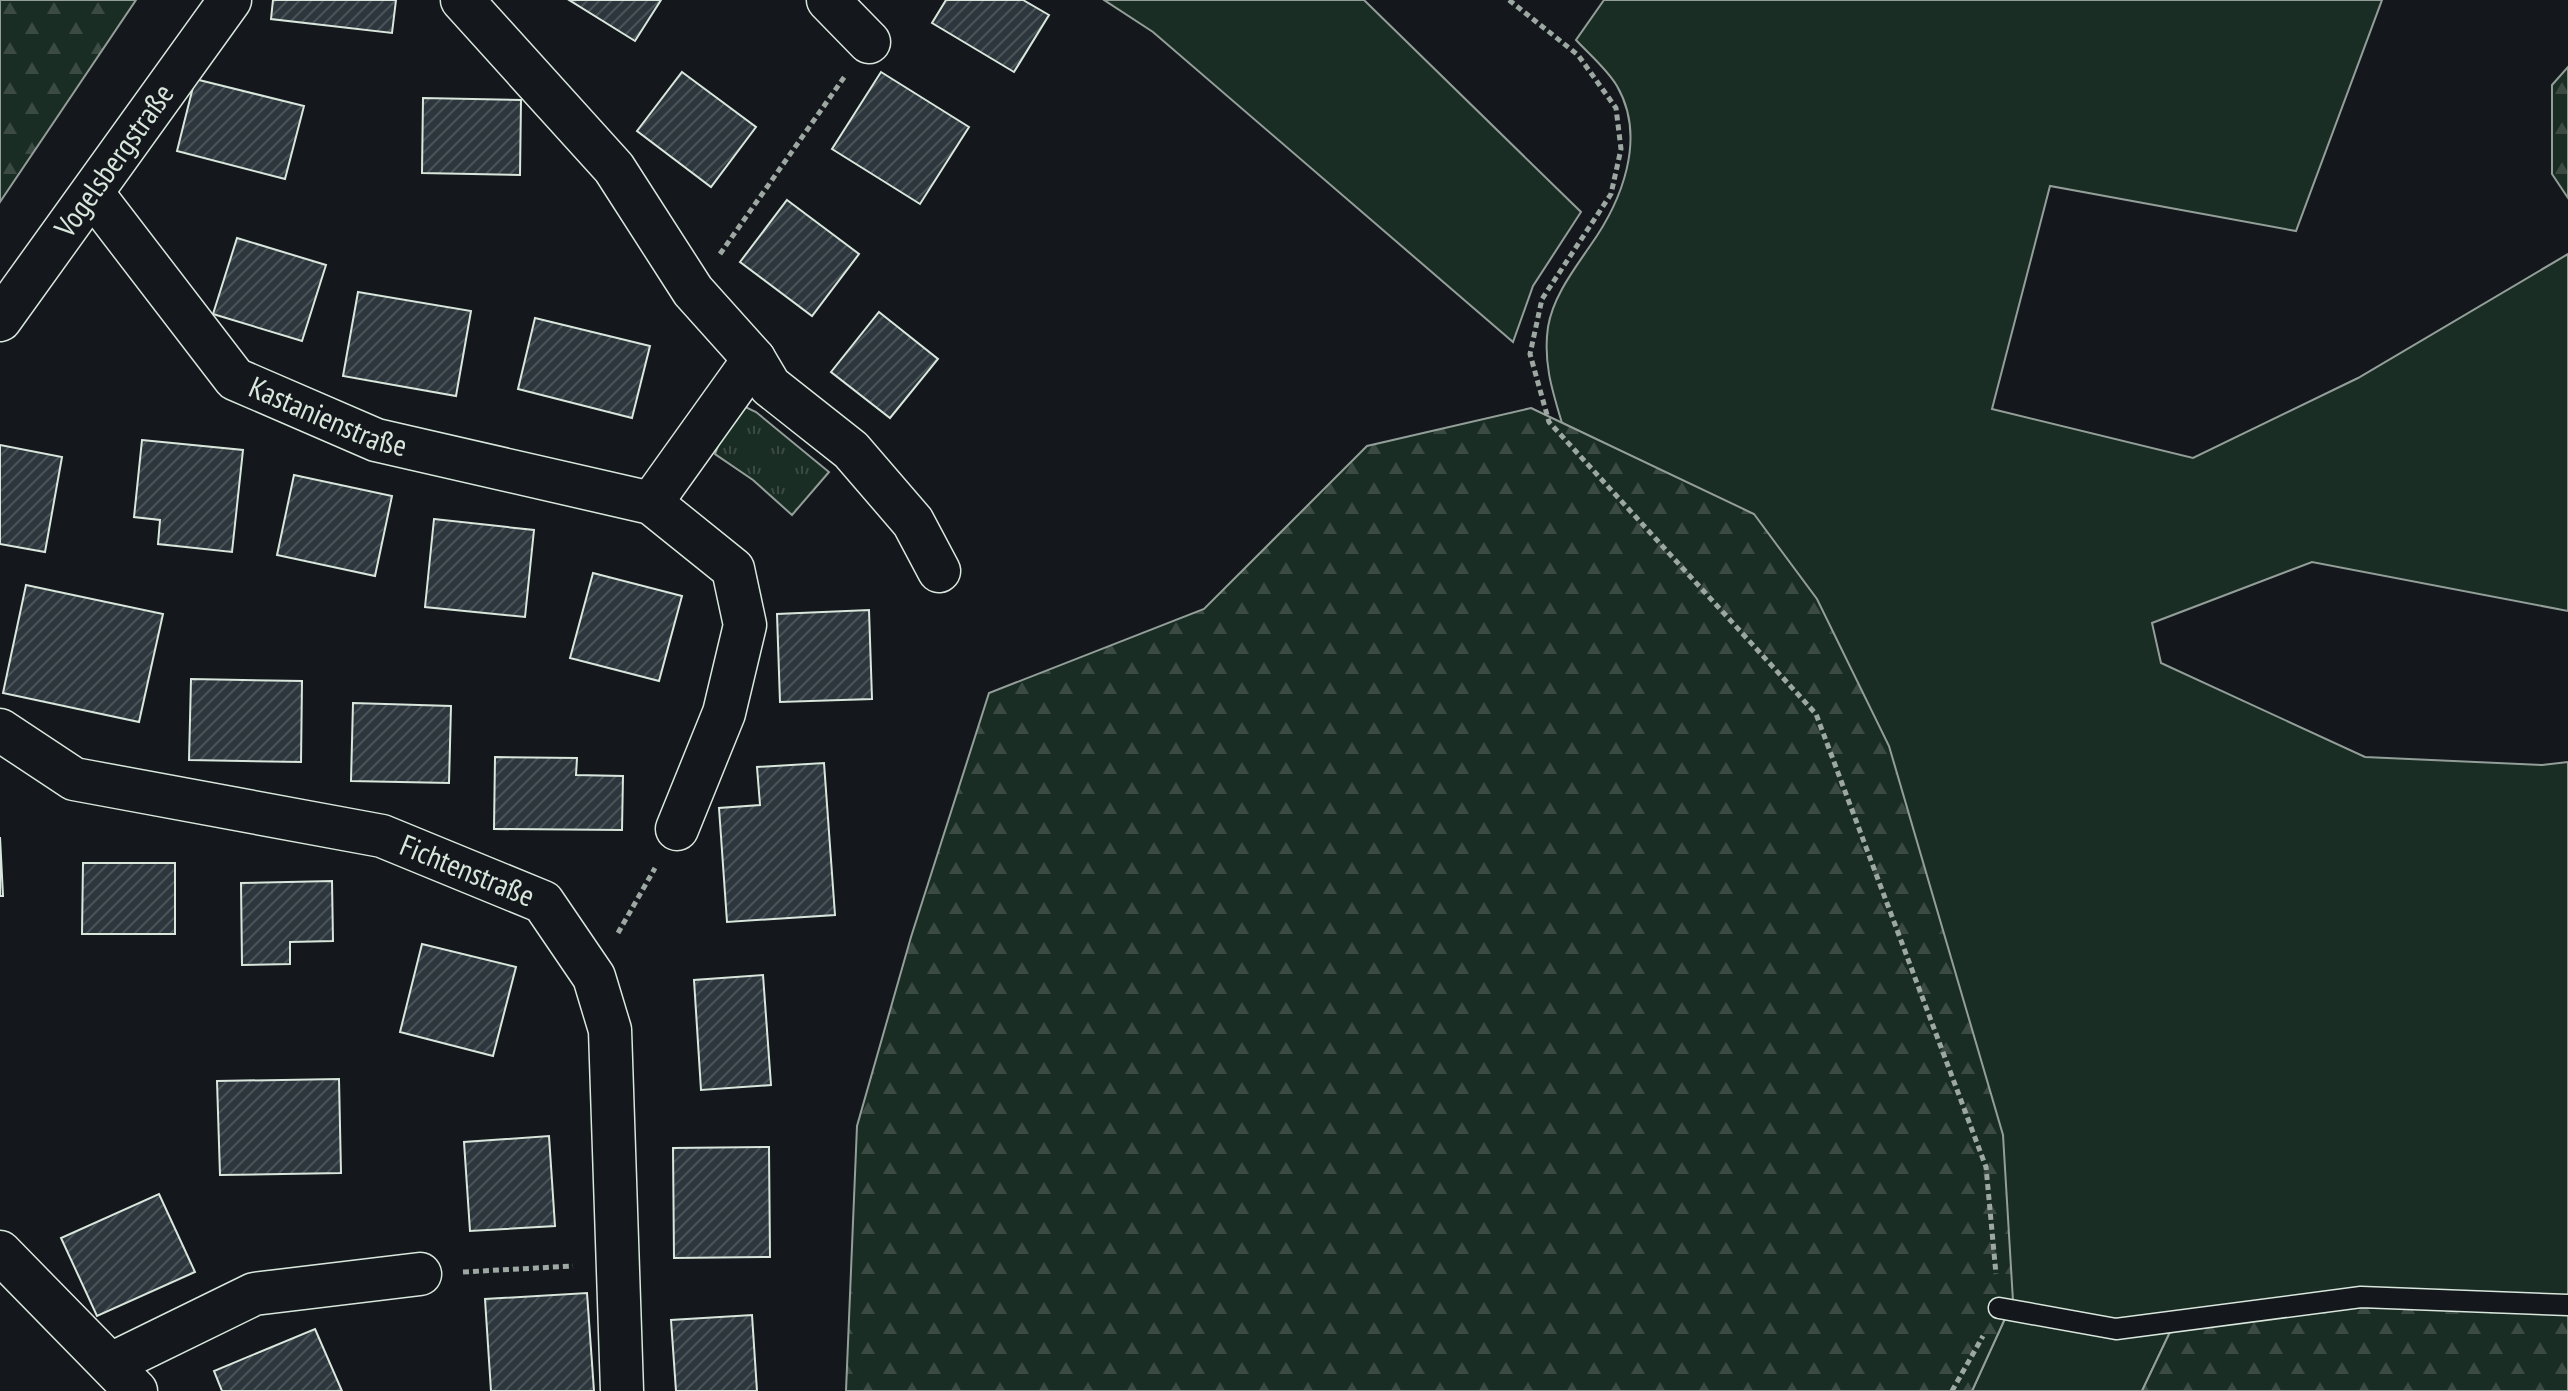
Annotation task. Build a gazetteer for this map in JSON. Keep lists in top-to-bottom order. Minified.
{"streets":{"street":["Vogelsbergstraße","Kastanienstraße","Fichtenstraße"]},"crossings":[["Vogelsbergstraße","Kastanienstraße"]]}
